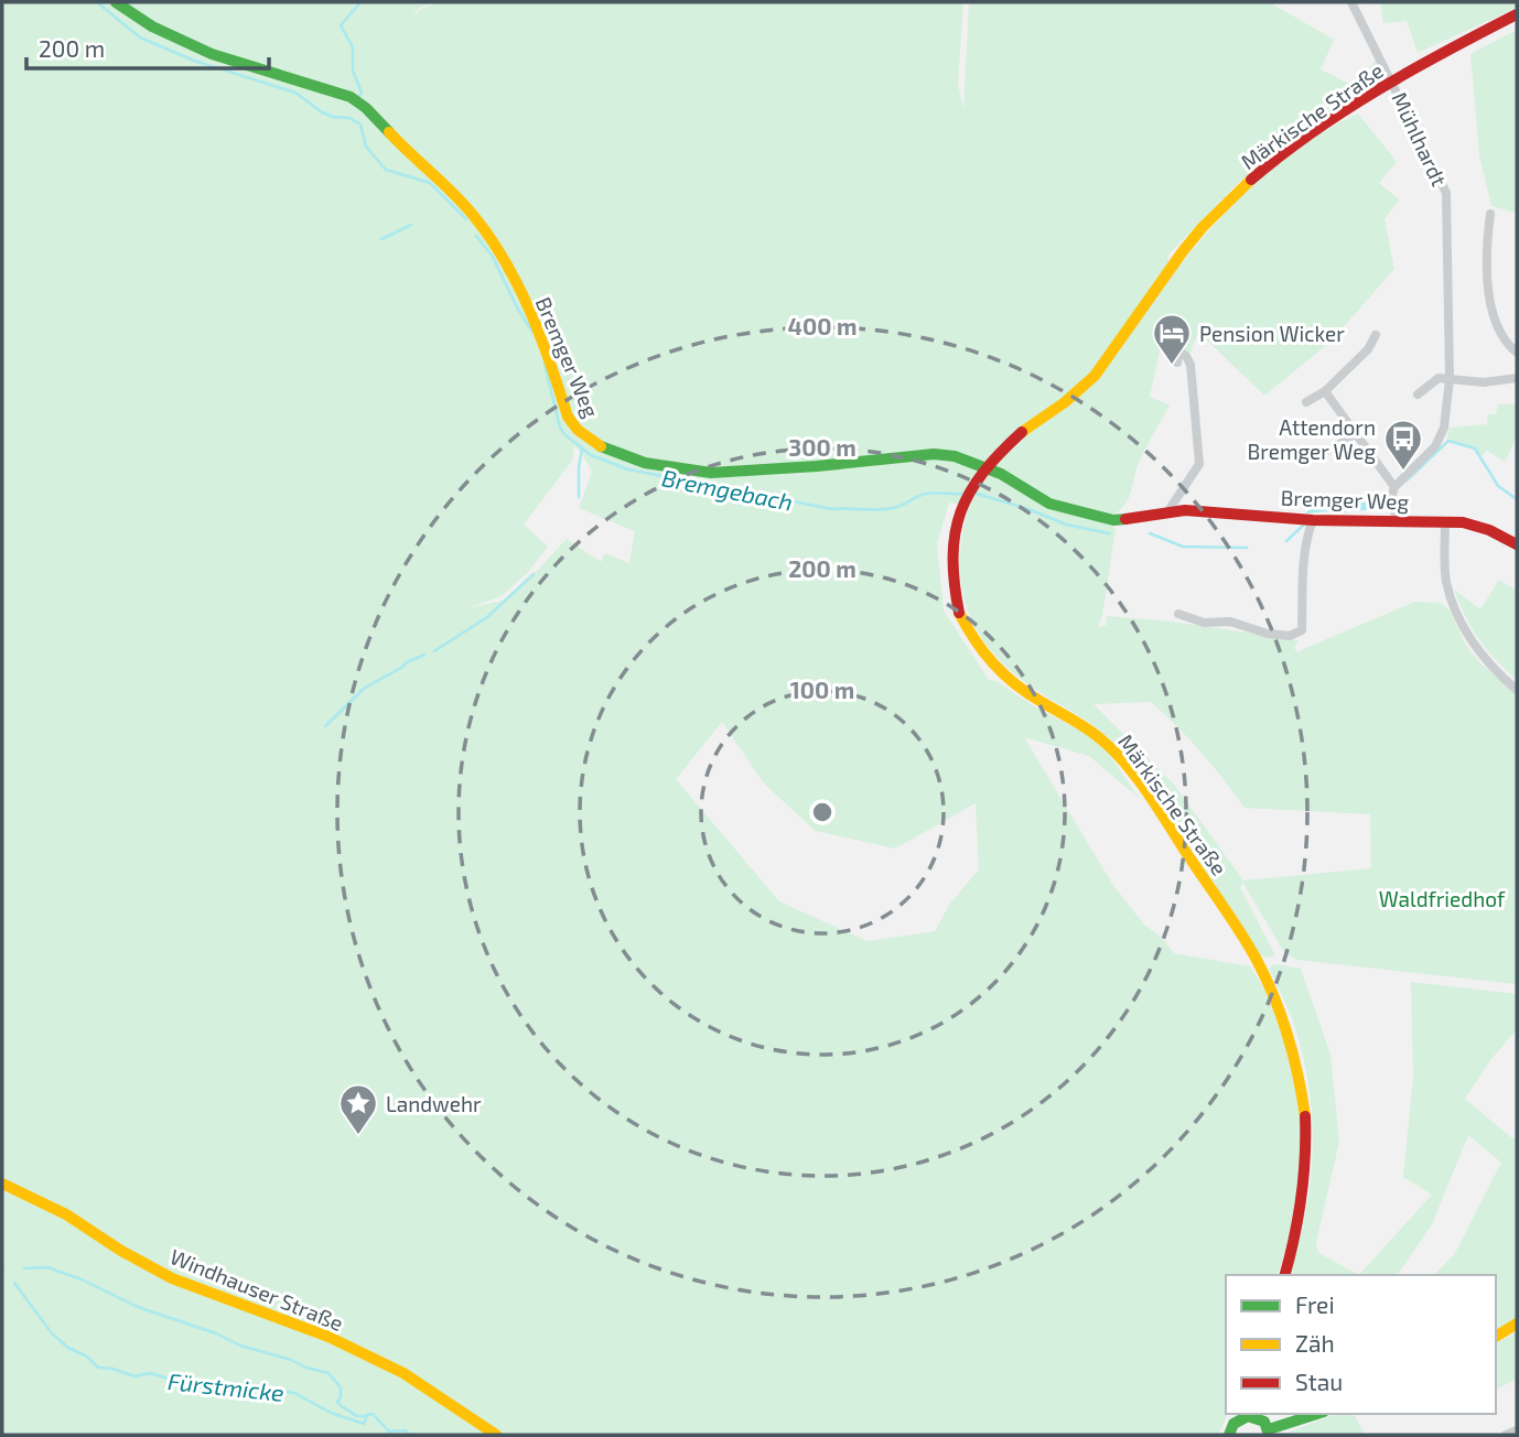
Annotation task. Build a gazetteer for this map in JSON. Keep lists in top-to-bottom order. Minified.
{"streets":{"main road":["Märkische Straße","Bremger Weg","Windhauser Straße"],"street":["Mühlhardt"]},"crossings":[["Märkische Straße","Mühlhardt"]],"water":["Bremgebach","Fürstmicke"],"parks":["Waldfriedhof"],"places":{"hotel":["Pension Wicker"],"bus stop":["Attendorn Bremger Weg"],"place":["Landwehr"]},"legend":["Frei","Zäh","Stau"],"scale_bar":"200 m","rings":["400 m","300 m","200 m","100 m"]}
